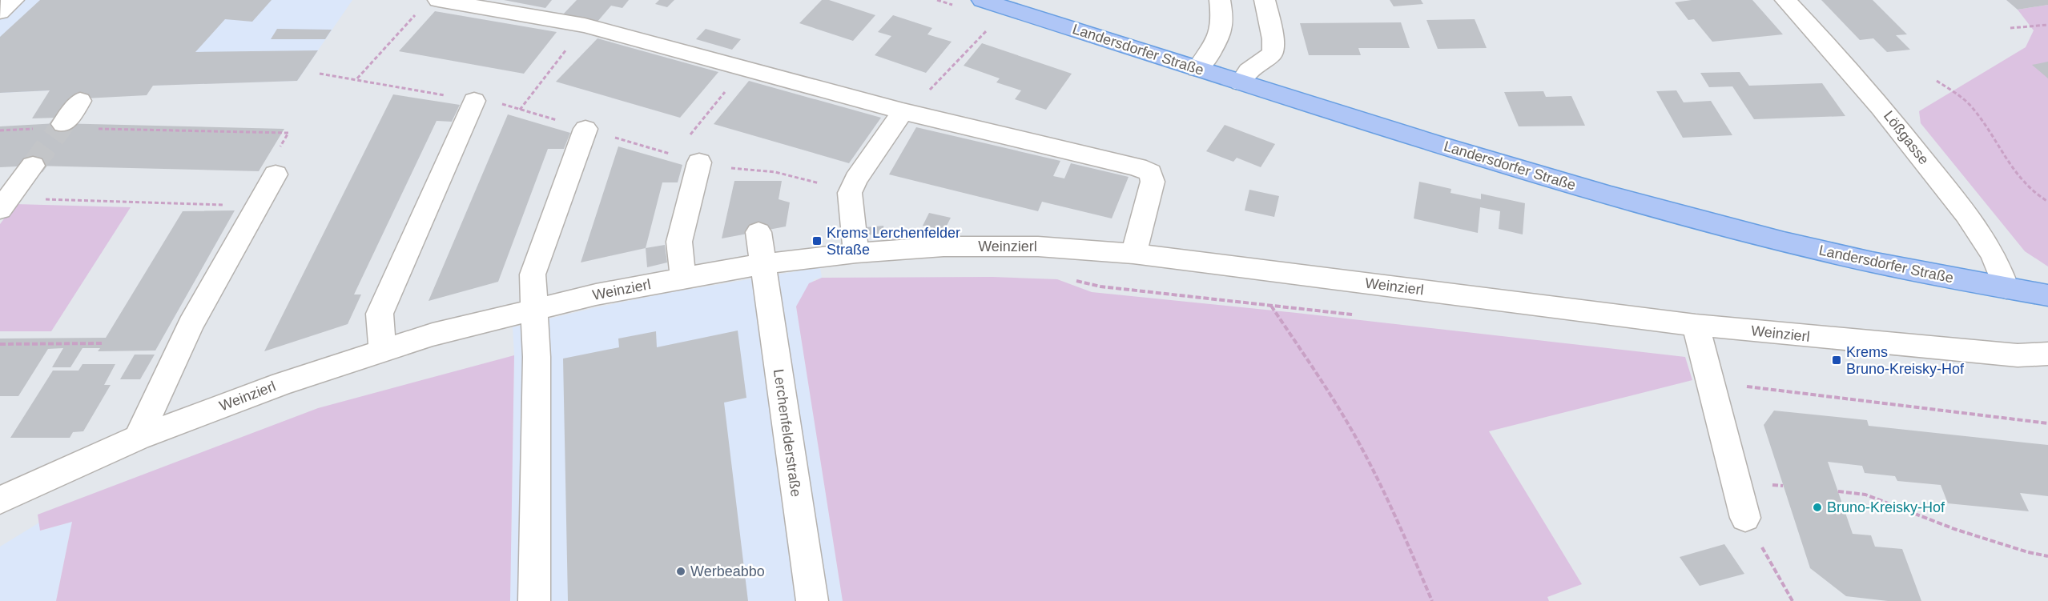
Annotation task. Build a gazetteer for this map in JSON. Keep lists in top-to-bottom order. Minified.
{"streets":{"main road":["Landersdorfer Straße"],"street":["Lößgasse","Weinzierl","Lerchenfelderstraße"]},"crossings":[["Landersdorfer Straße","Lößgasse"],["Weinzierl","Lerchenfelderstraße"]],"places":{"transit":["Krems Lerchenfelder Straße","Krems Bruno-Kreisky-Hof"],"other":["Bruno-Kreisky-Hof","Werbeabbo"]}}
